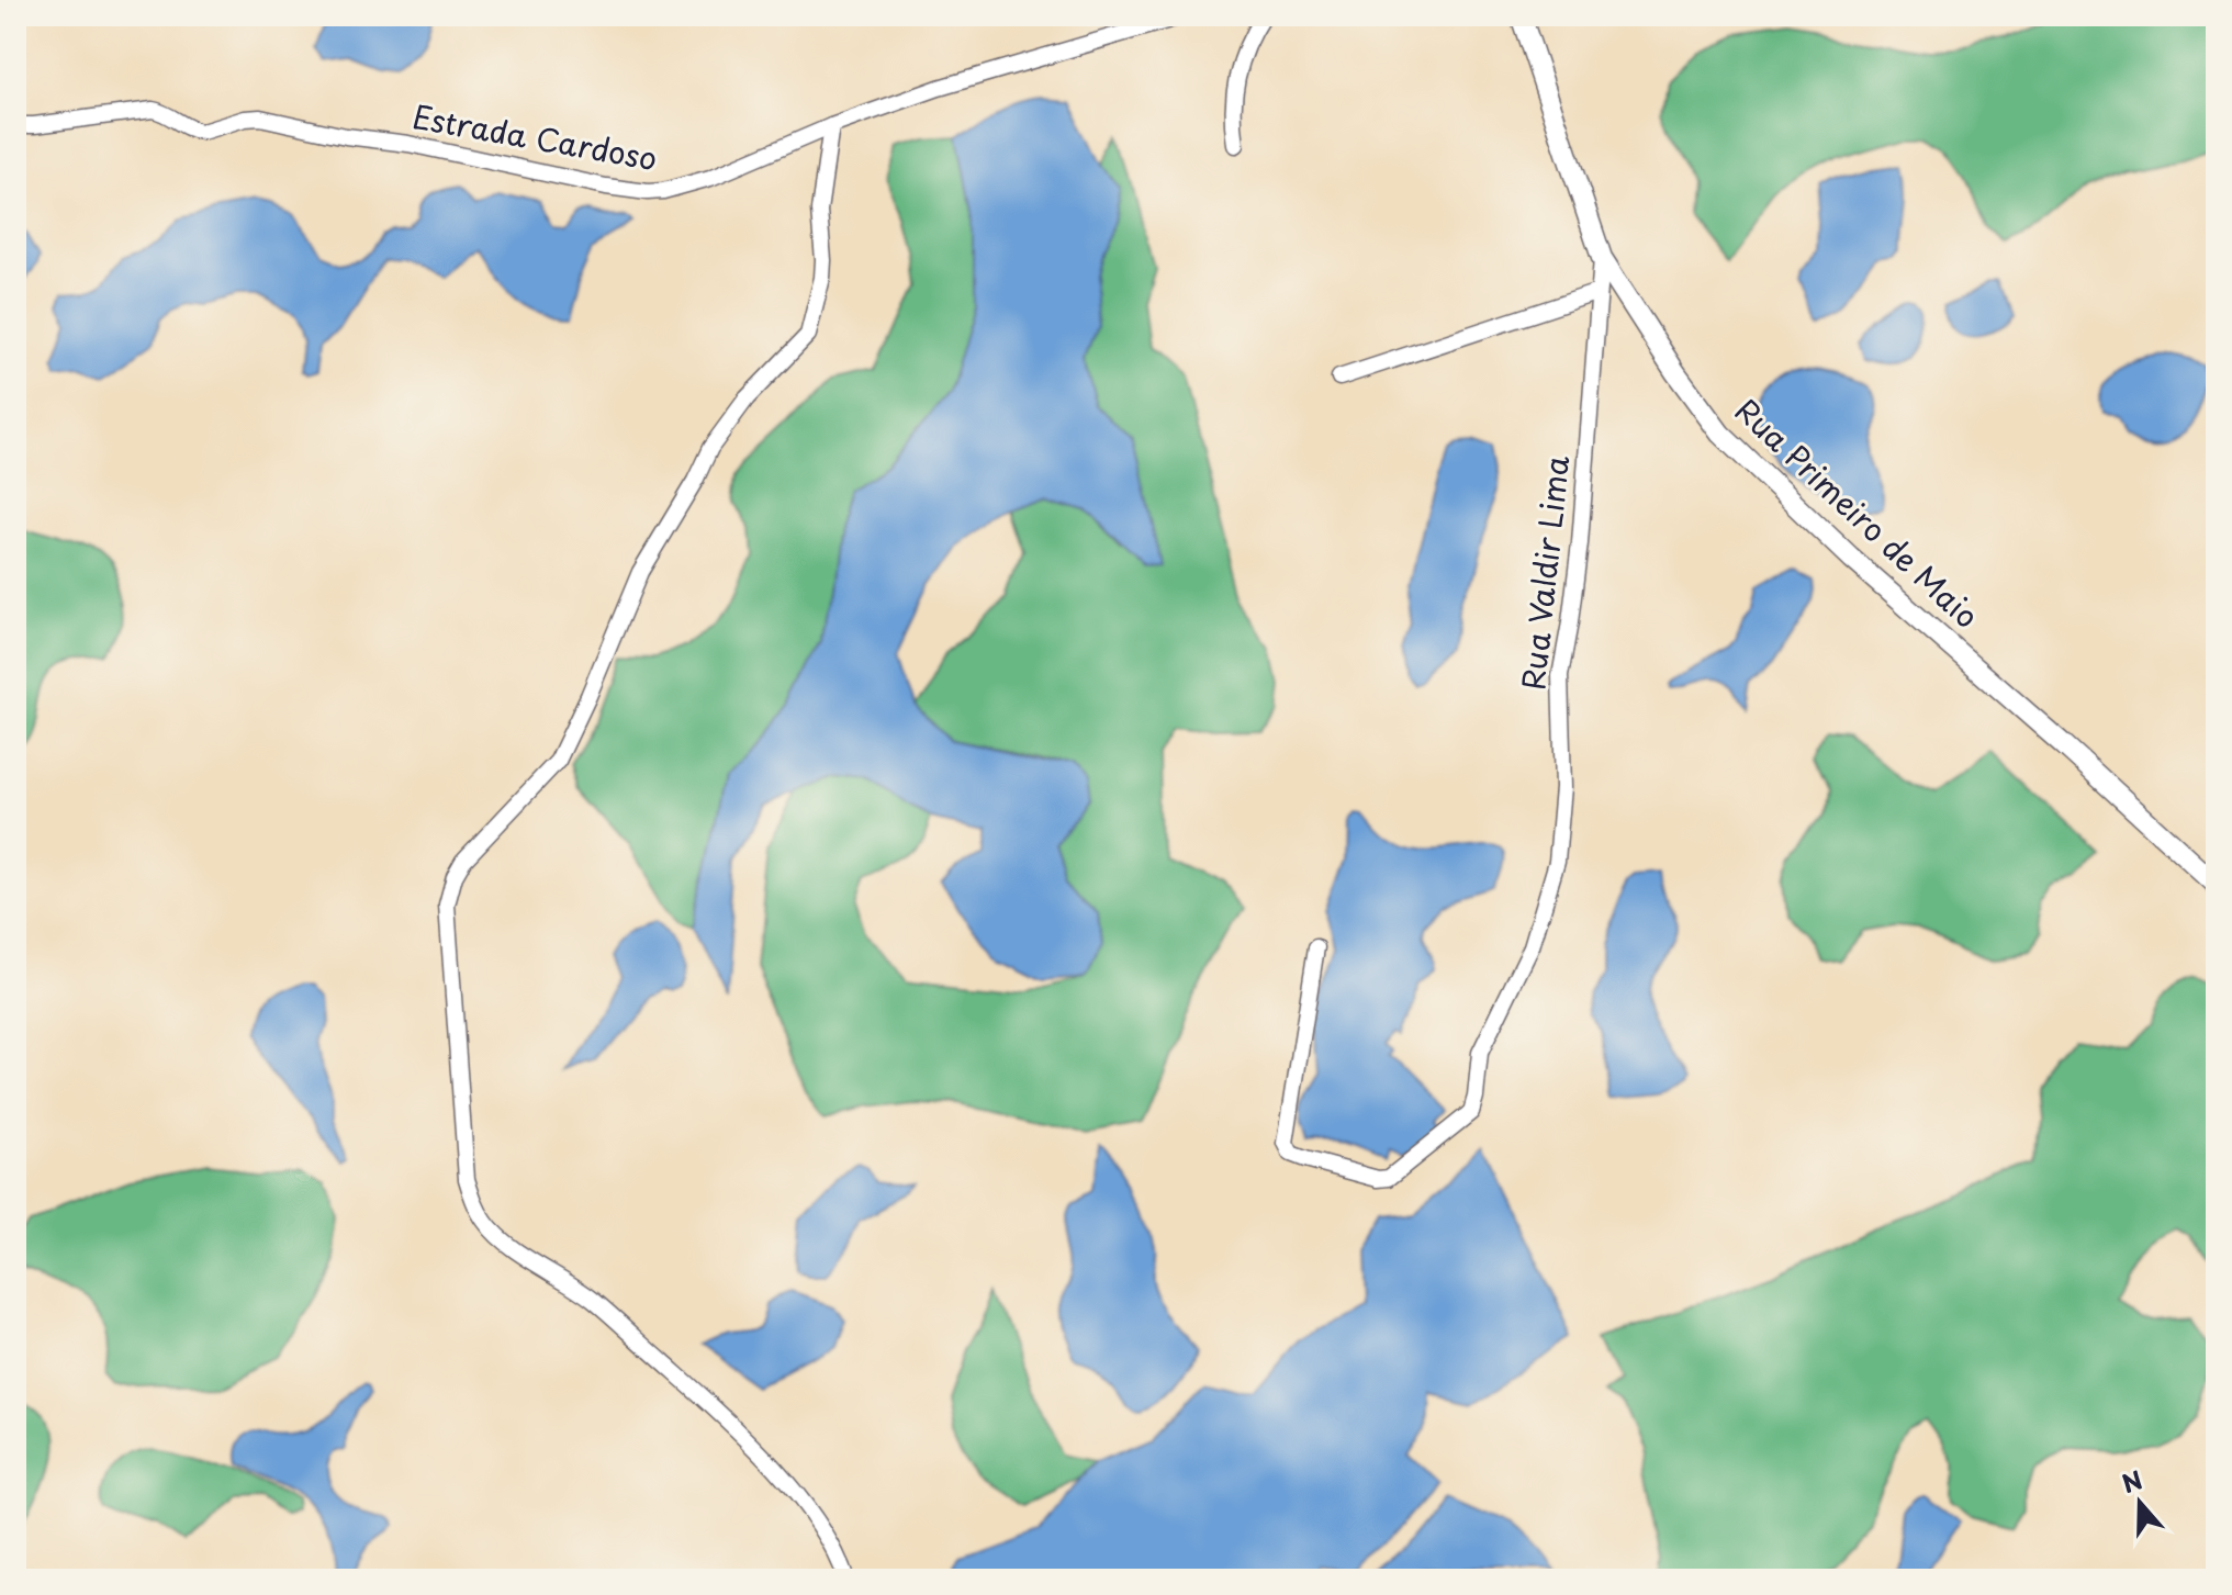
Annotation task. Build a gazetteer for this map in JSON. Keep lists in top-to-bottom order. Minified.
{"streets":{"main road":["Rua Primeiro de Maio"],"street":["Estrada Cardoso","Rua Valdir Lima"]},"crossings":[["Rua Primeiro de Maio","Rua Valdir Lima"]],"north":"top"}
